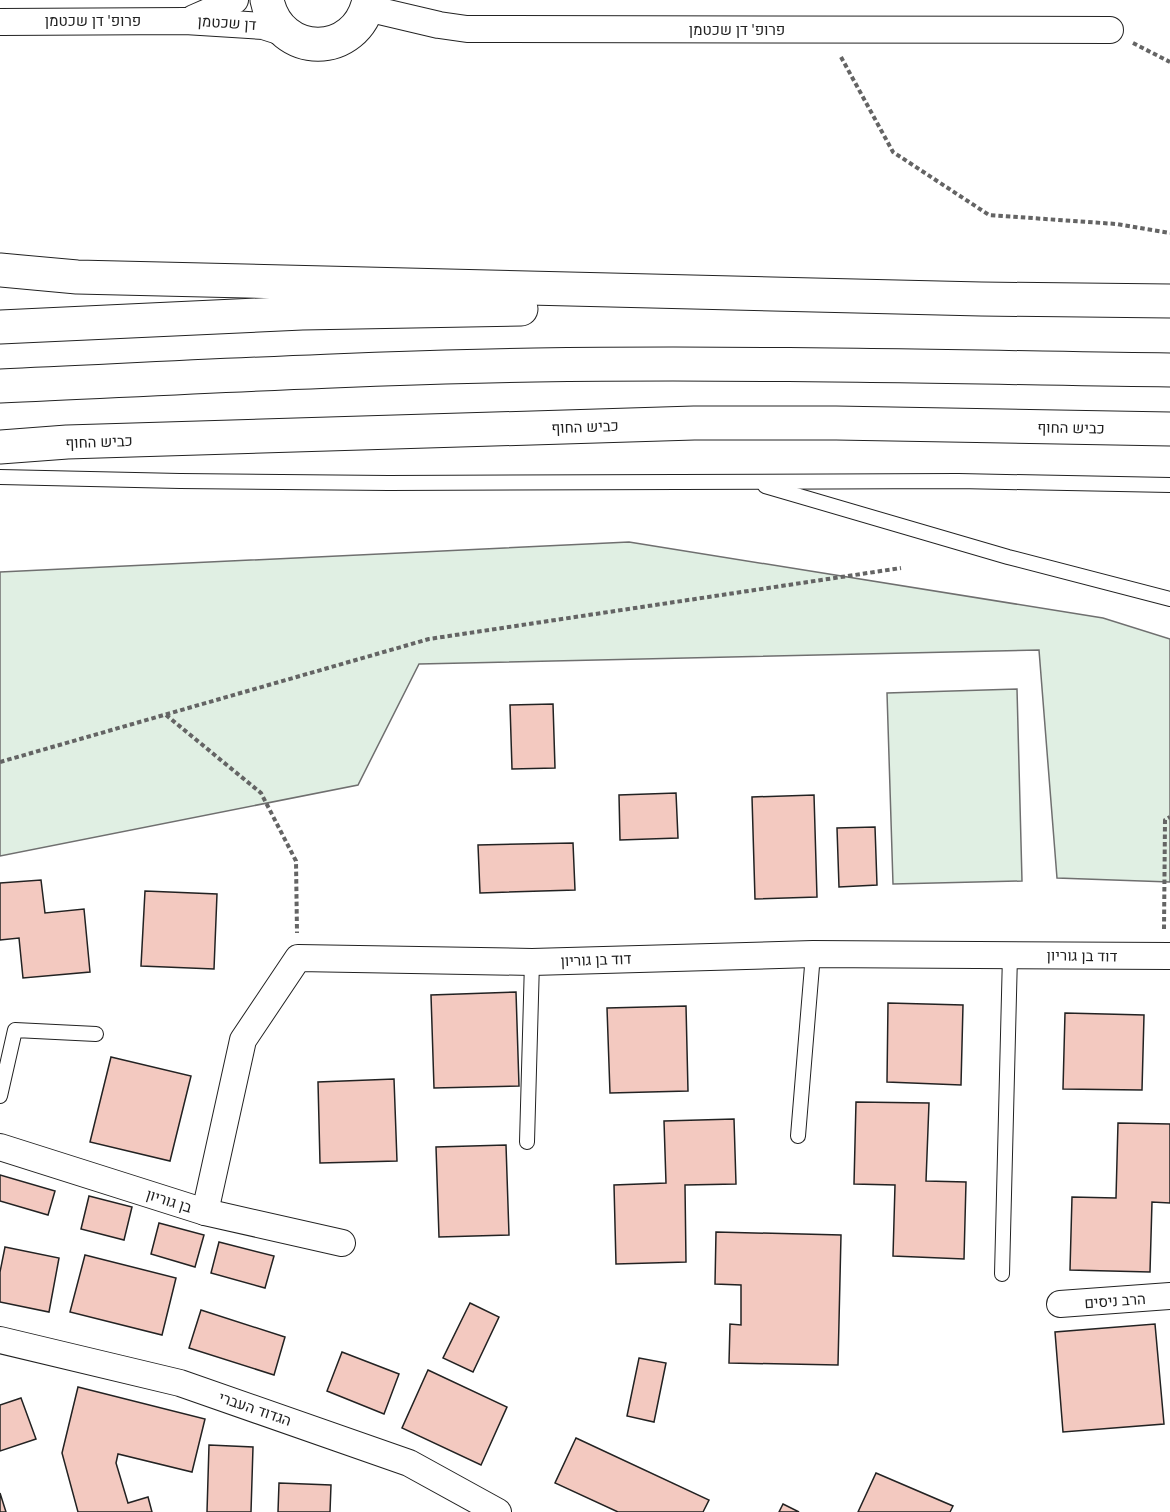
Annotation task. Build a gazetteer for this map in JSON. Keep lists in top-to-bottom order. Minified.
{"streets":{"main road":["כביש החוף"],"street":["פרופ' דן שכטמן","דן שכטמן","דוד בן גוריון","בן גוריון","הרב ניסים","הגדוד העברי"]},"crossings":[["פרופ' דן שכטמן","דן שכטמן"]]}
